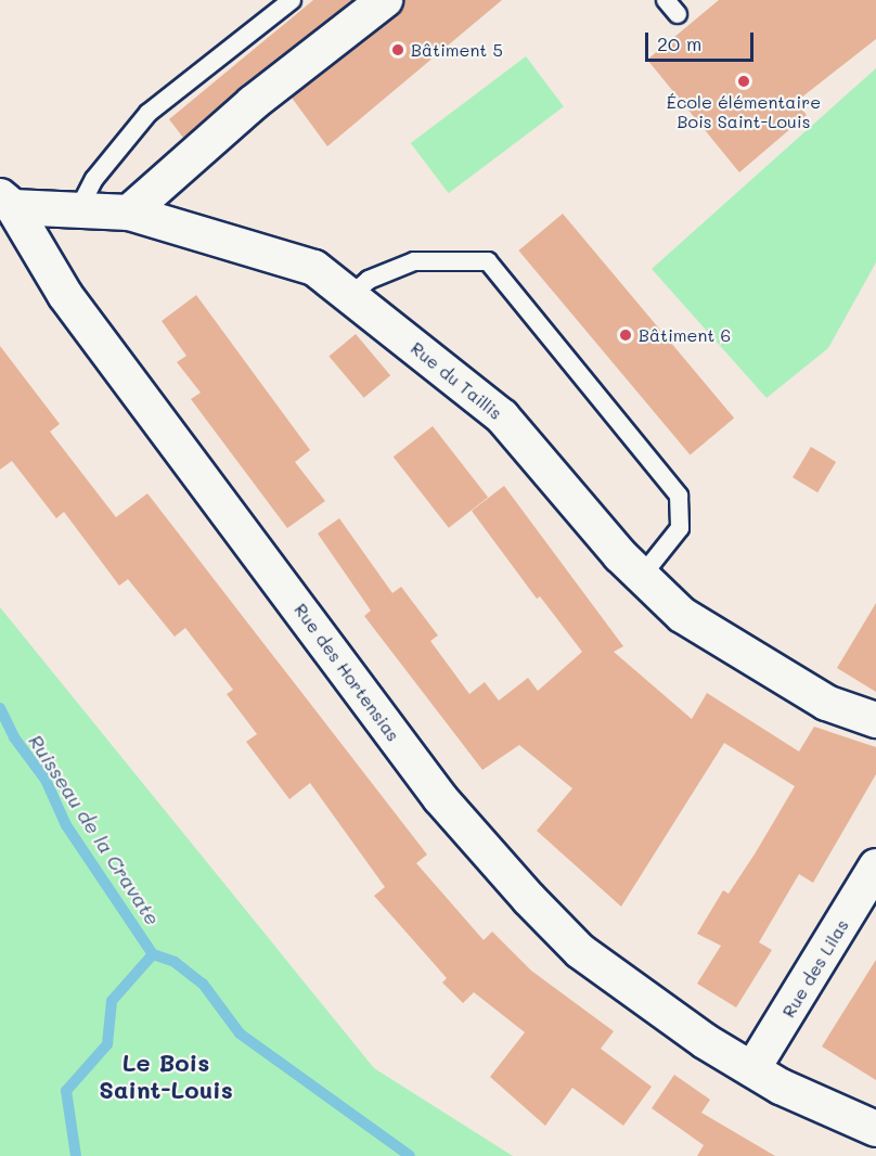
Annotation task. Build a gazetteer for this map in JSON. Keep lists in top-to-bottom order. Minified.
{"streets":{"street":["Rue du Taillis","Rue des Hortensias","Rue des Lilas"]},"crossings":[["Rue du Taillis","Rue des Hortensias"],["Rue des Hortensias","Rue des Lilas"]],"districts":["Le Bois Saint-Louis"],"water":["Ruisseau de la Cravate"],"places":["Bâtiment 5","École élémentaire Bois Saint-Louis","Bâtiment 6"],"scale_bar":"20 m"}
